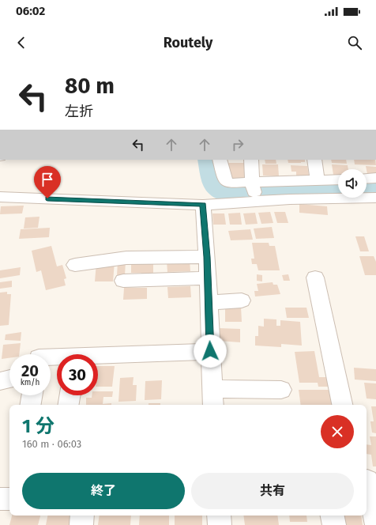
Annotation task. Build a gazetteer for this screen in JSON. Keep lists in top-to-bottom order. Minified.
{"page":{"status":"06:02","header":"Routely","turn":["80 m","左折"],"speed":"20 km/h","limit":"30","heading":["1 分","160 m · 06:03"],"buttons":["終了","共有"]}}
